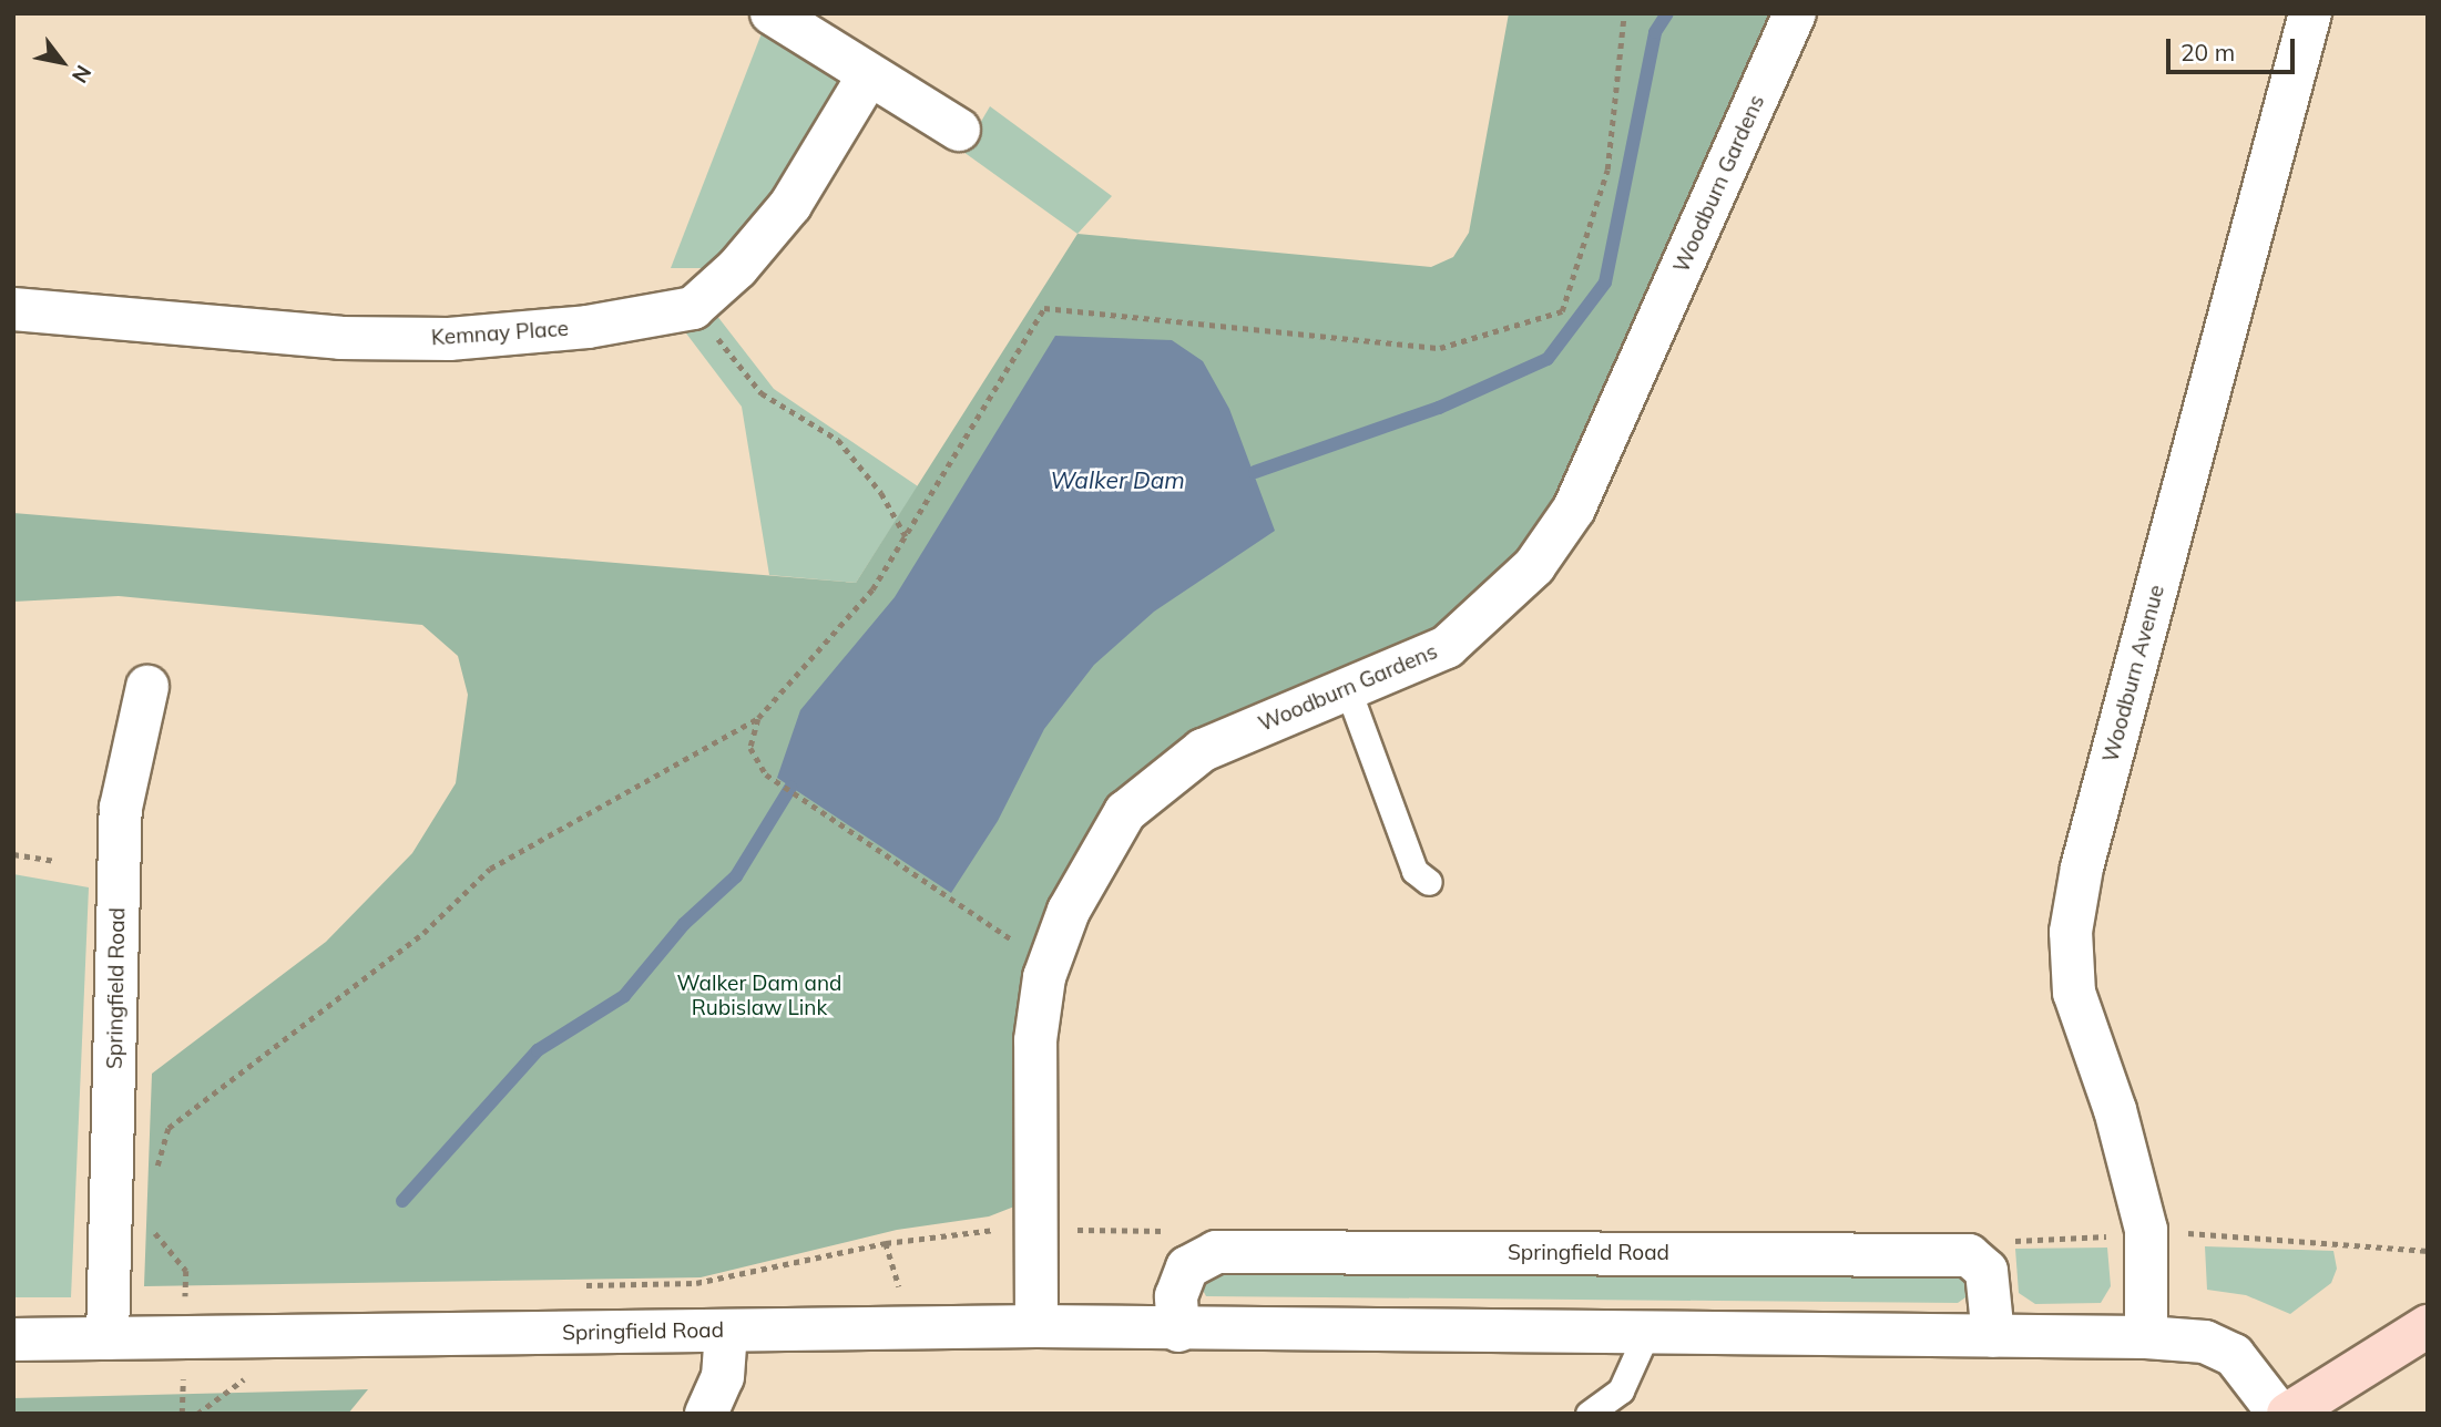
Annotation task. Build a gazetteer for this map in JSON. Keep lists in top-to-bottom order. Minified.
{"streets":{"street":["Woodburn Gardens","Kemnay Place","Woodburn Avenue","Springfield Road"]},"crossings":[["Woodburn Gardens","Springfield Road"],["Woodburn Avenue","Springfield Road"]],"water":["Walker Dam"],"parks":["Walker Dam and Rubislaw Link"],"scale_bar":"20 m","north":"bottom right"}
